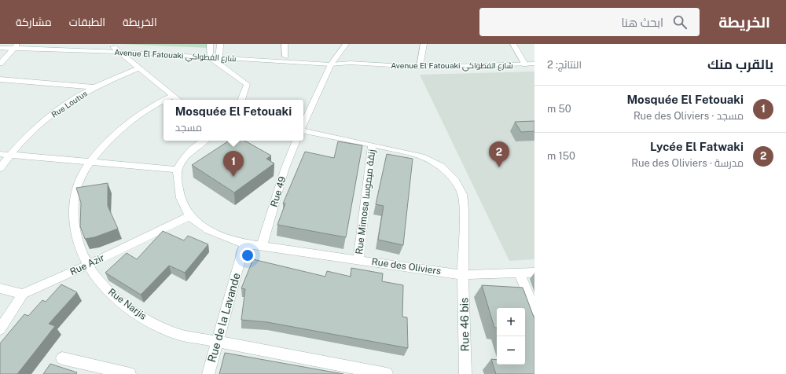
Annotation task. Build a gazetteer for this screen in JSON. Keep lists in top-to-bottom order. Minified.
{"streets":{"street":["Avenue El Fatouaki شارع الفطواكي","Rue Loutus","Rue 49","Rue Mimosa زنقة ميموسا","Rue Azir","Rue des Oliviers","Rue Narjis","Rue de la Lavande","Rue 46 bis"]},"crossings":[["Rue 49","Rue des Oliviers"],["Rue Mimosa زنقة ميموسا","Rue des Oliviers"],["Rue Azir","Rue des Oliviers"],["Rue Azir","Rue Narjis"],["Rue des Oliviers","Rue de la Lavande"],["Rue des Oliviers","Rue 46 bis"],["Rue Narjis","Rue de la Lavande"]],"page":{"header":"الخريطة","search":"ابحث هنا","nav":["الخريطة","الطبقات","مشاركة"],"heading":["بالقرب منك","النتائج: 2"],"list":[{"mark":"1","name":"Mosquée El Fetouaki","note":"مسجد · Rue des Oliviers","value":"50 m"},{"mark":"2","name":"Lycée El Fatwaki","note":"مدرسة · Rue des Oliviers","value":"150 m"}],"popup":["Mosquée El Fetouaki","مسجد"],"pins":["2","1"],"map_buttons":["+","−"]}}
